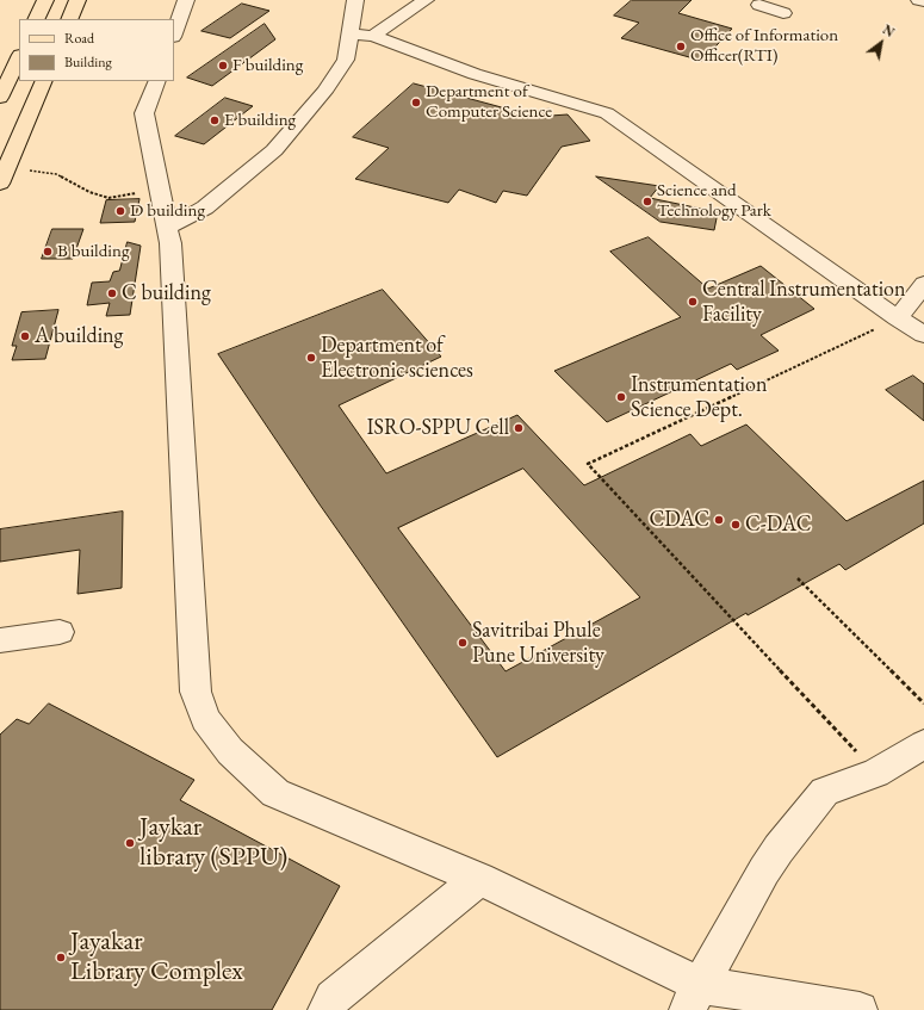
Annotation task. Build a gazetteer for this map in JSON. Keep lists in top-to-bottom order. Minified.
{"places":["Office of Information Officer(RTI)","F building","Department of Computer Science","E building","Science and Technology Park","D building","B building","C building","Central Instrumentation Facility","A building","Department of Electronic sciences","Instrumentation Science Dept.","ISRO-SPPU Cell","CDAC","C-DAC","Savitribai Phule Pune University","Jaykar library (SPPU)","Jayakar Library Complex"],"legend":["Road","Building"],"north":"top right"}
